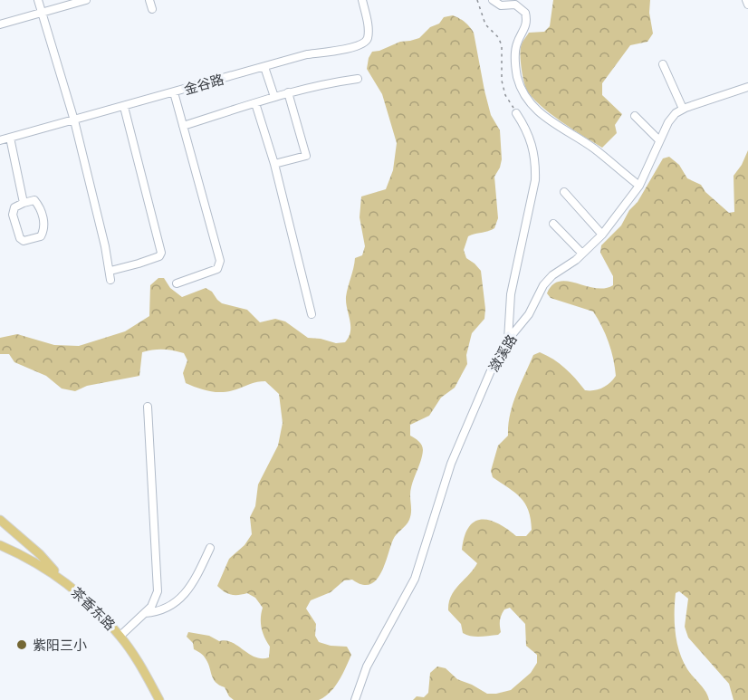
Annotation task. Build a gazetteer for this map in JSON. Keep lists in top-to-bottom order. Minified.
{"streets":{"main road":["茶香东路"],"street":["金谷路","潋溪路"]},"places":["紫阳三小"]}
